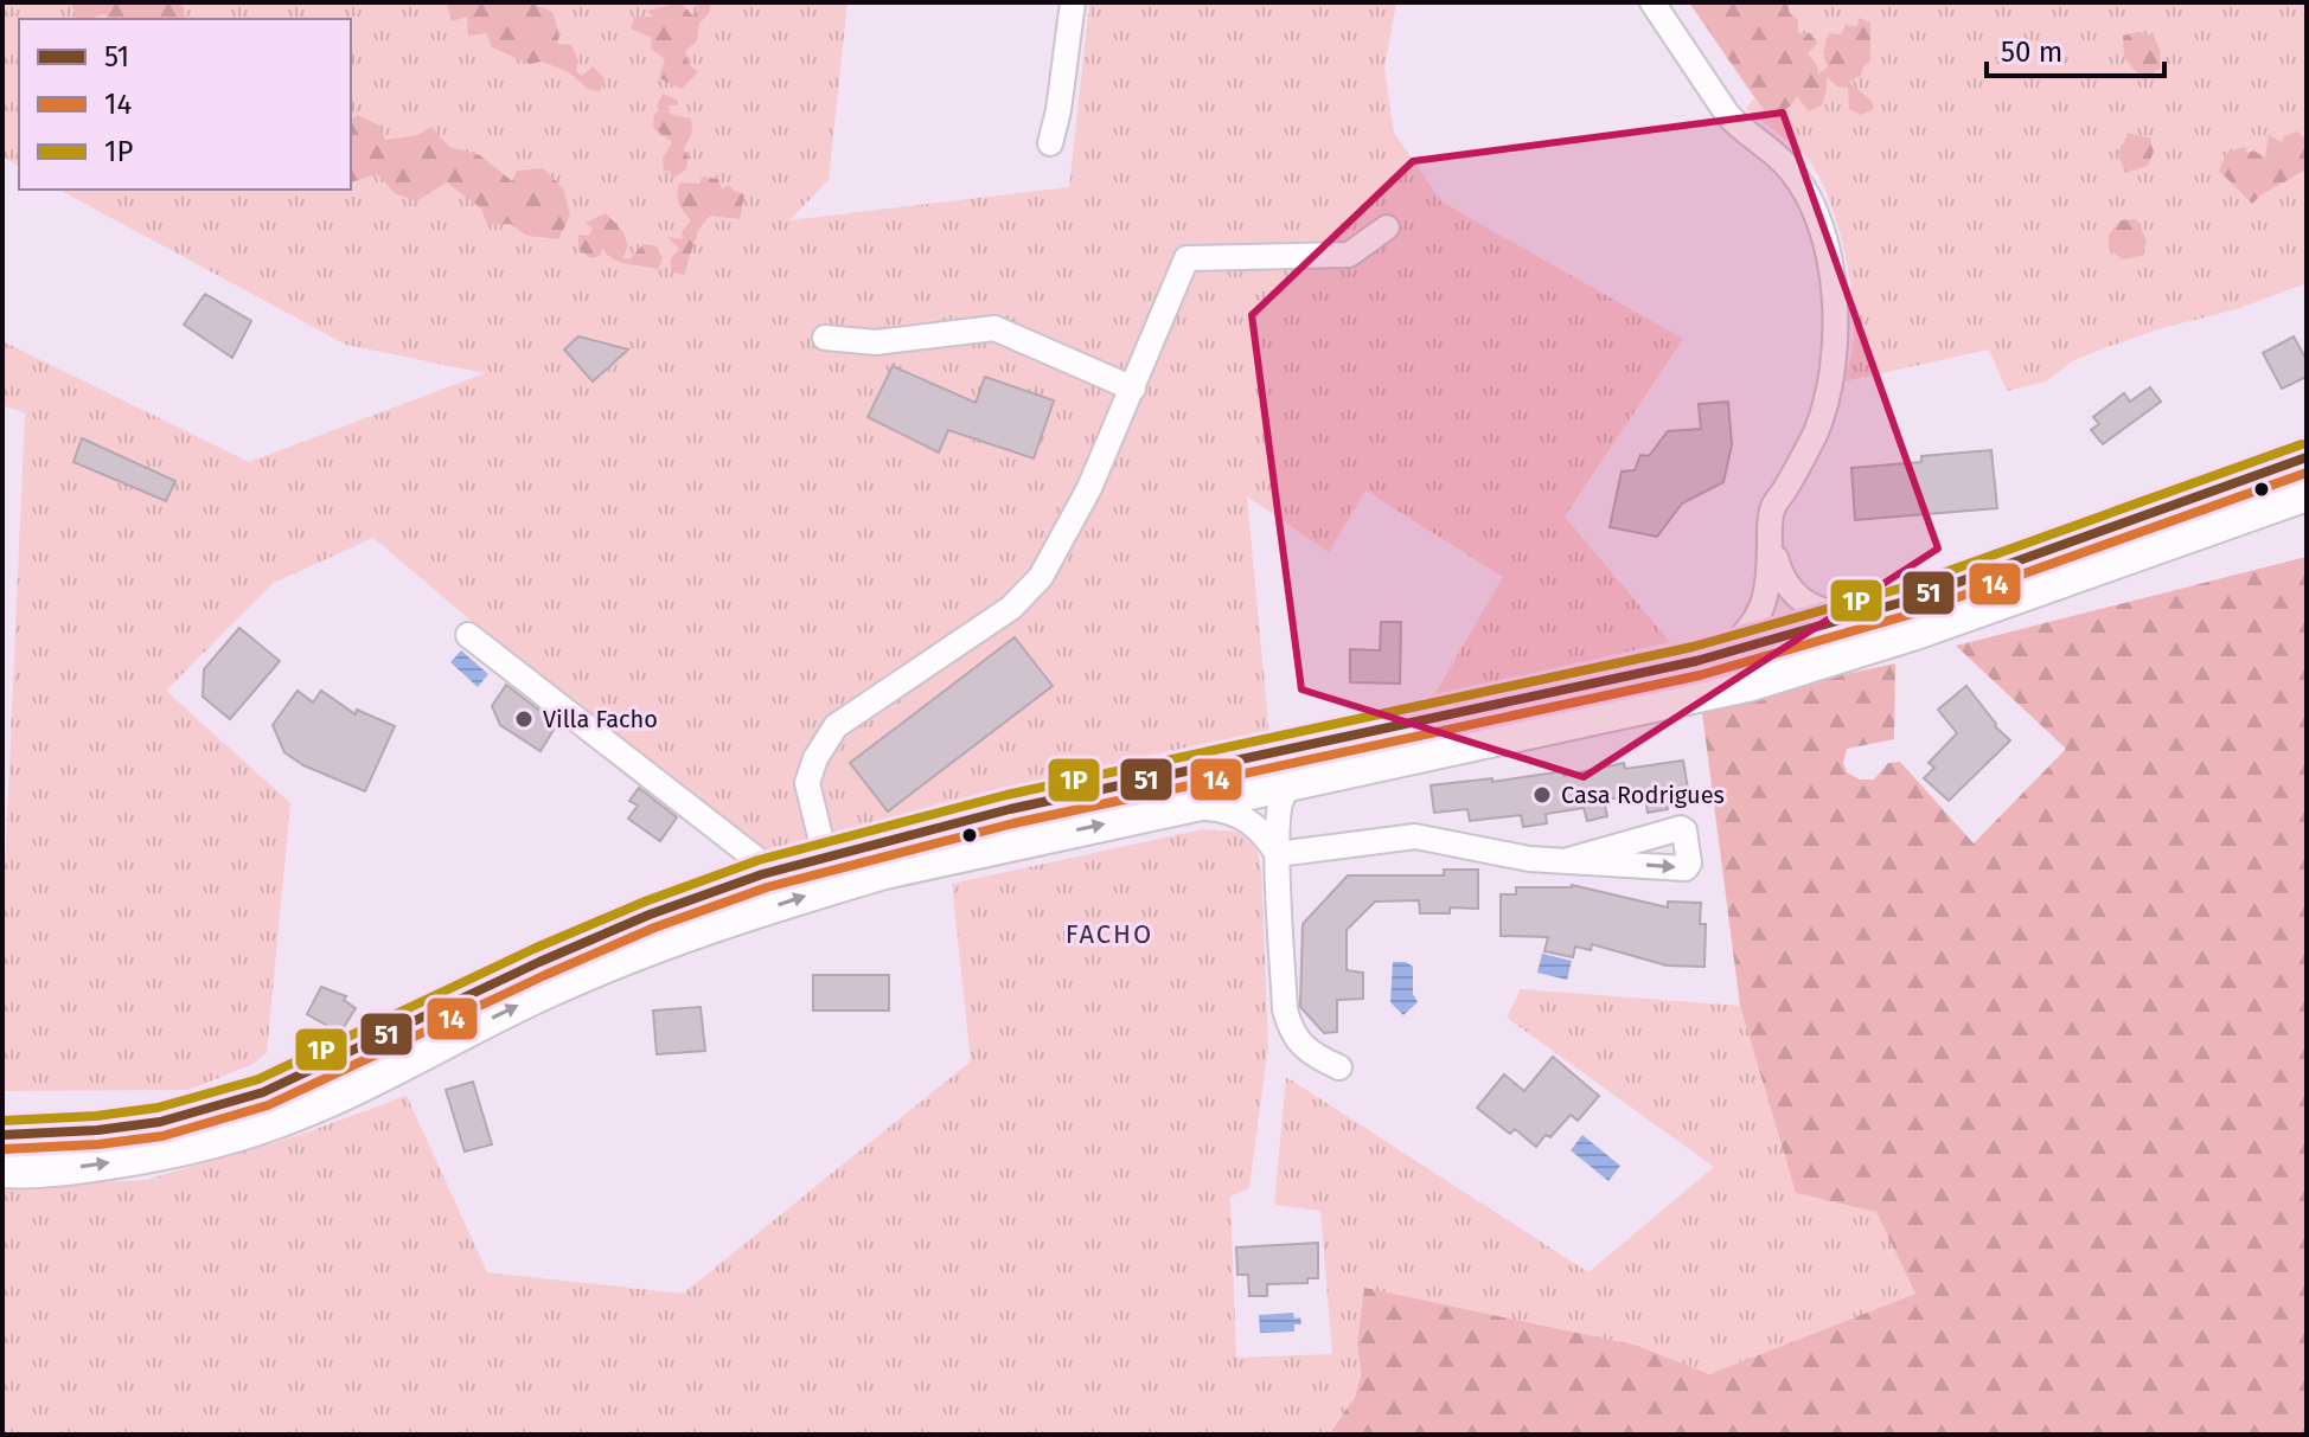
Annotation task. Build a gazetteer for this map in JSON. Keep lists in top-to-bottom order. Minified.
{"districts":["FACHO"],"places":["Villa Facho","Casa Rodrigues"],"lines":["transit line 1P","transit line 51","transit line 14"],"legend":["51","14","1P"],"scale_bar":"50 m"}
